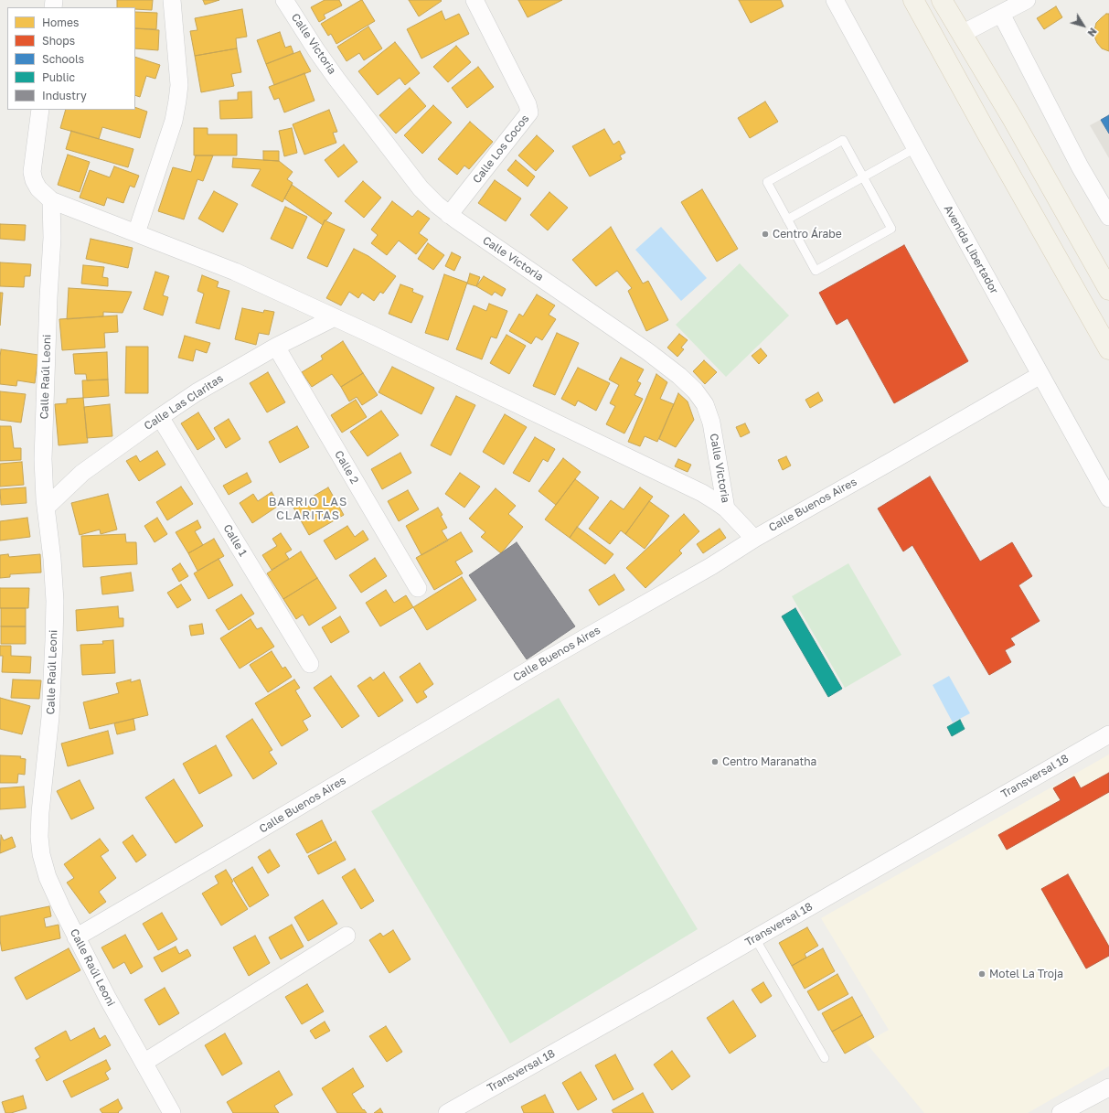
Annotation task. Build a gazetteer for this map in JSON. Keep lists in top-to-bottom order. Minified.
{"streets":{"street":["Calle Victoria","Calle Los Cocos","Avenida Libertador","Calle Raúl Leoni","Calle Las Claritas","Calle 2","Calle Buenos Aires","Calle 1","Transversal 18"]},"crossings":[["Calle Victoria","Calle Los Cocos"],["Avenida Libertador","Calle Buenos Aires"],["Calle Raúl Leoni","Calle Las Claritas"],["Calle Raúl Leoni","Calle Buenos Aires"],["Calle Las Claritas","Calle 2"],["Calle Las Claritas","Calle 1"]],"districts":["BARRIO LAS CLARITAS"],"places":["Centro Árabe","Centro Maranatha","Motel La Troja"],"legend":["Homes","Shops","Schools","Public","Industry"],"north":"bottom right"}
